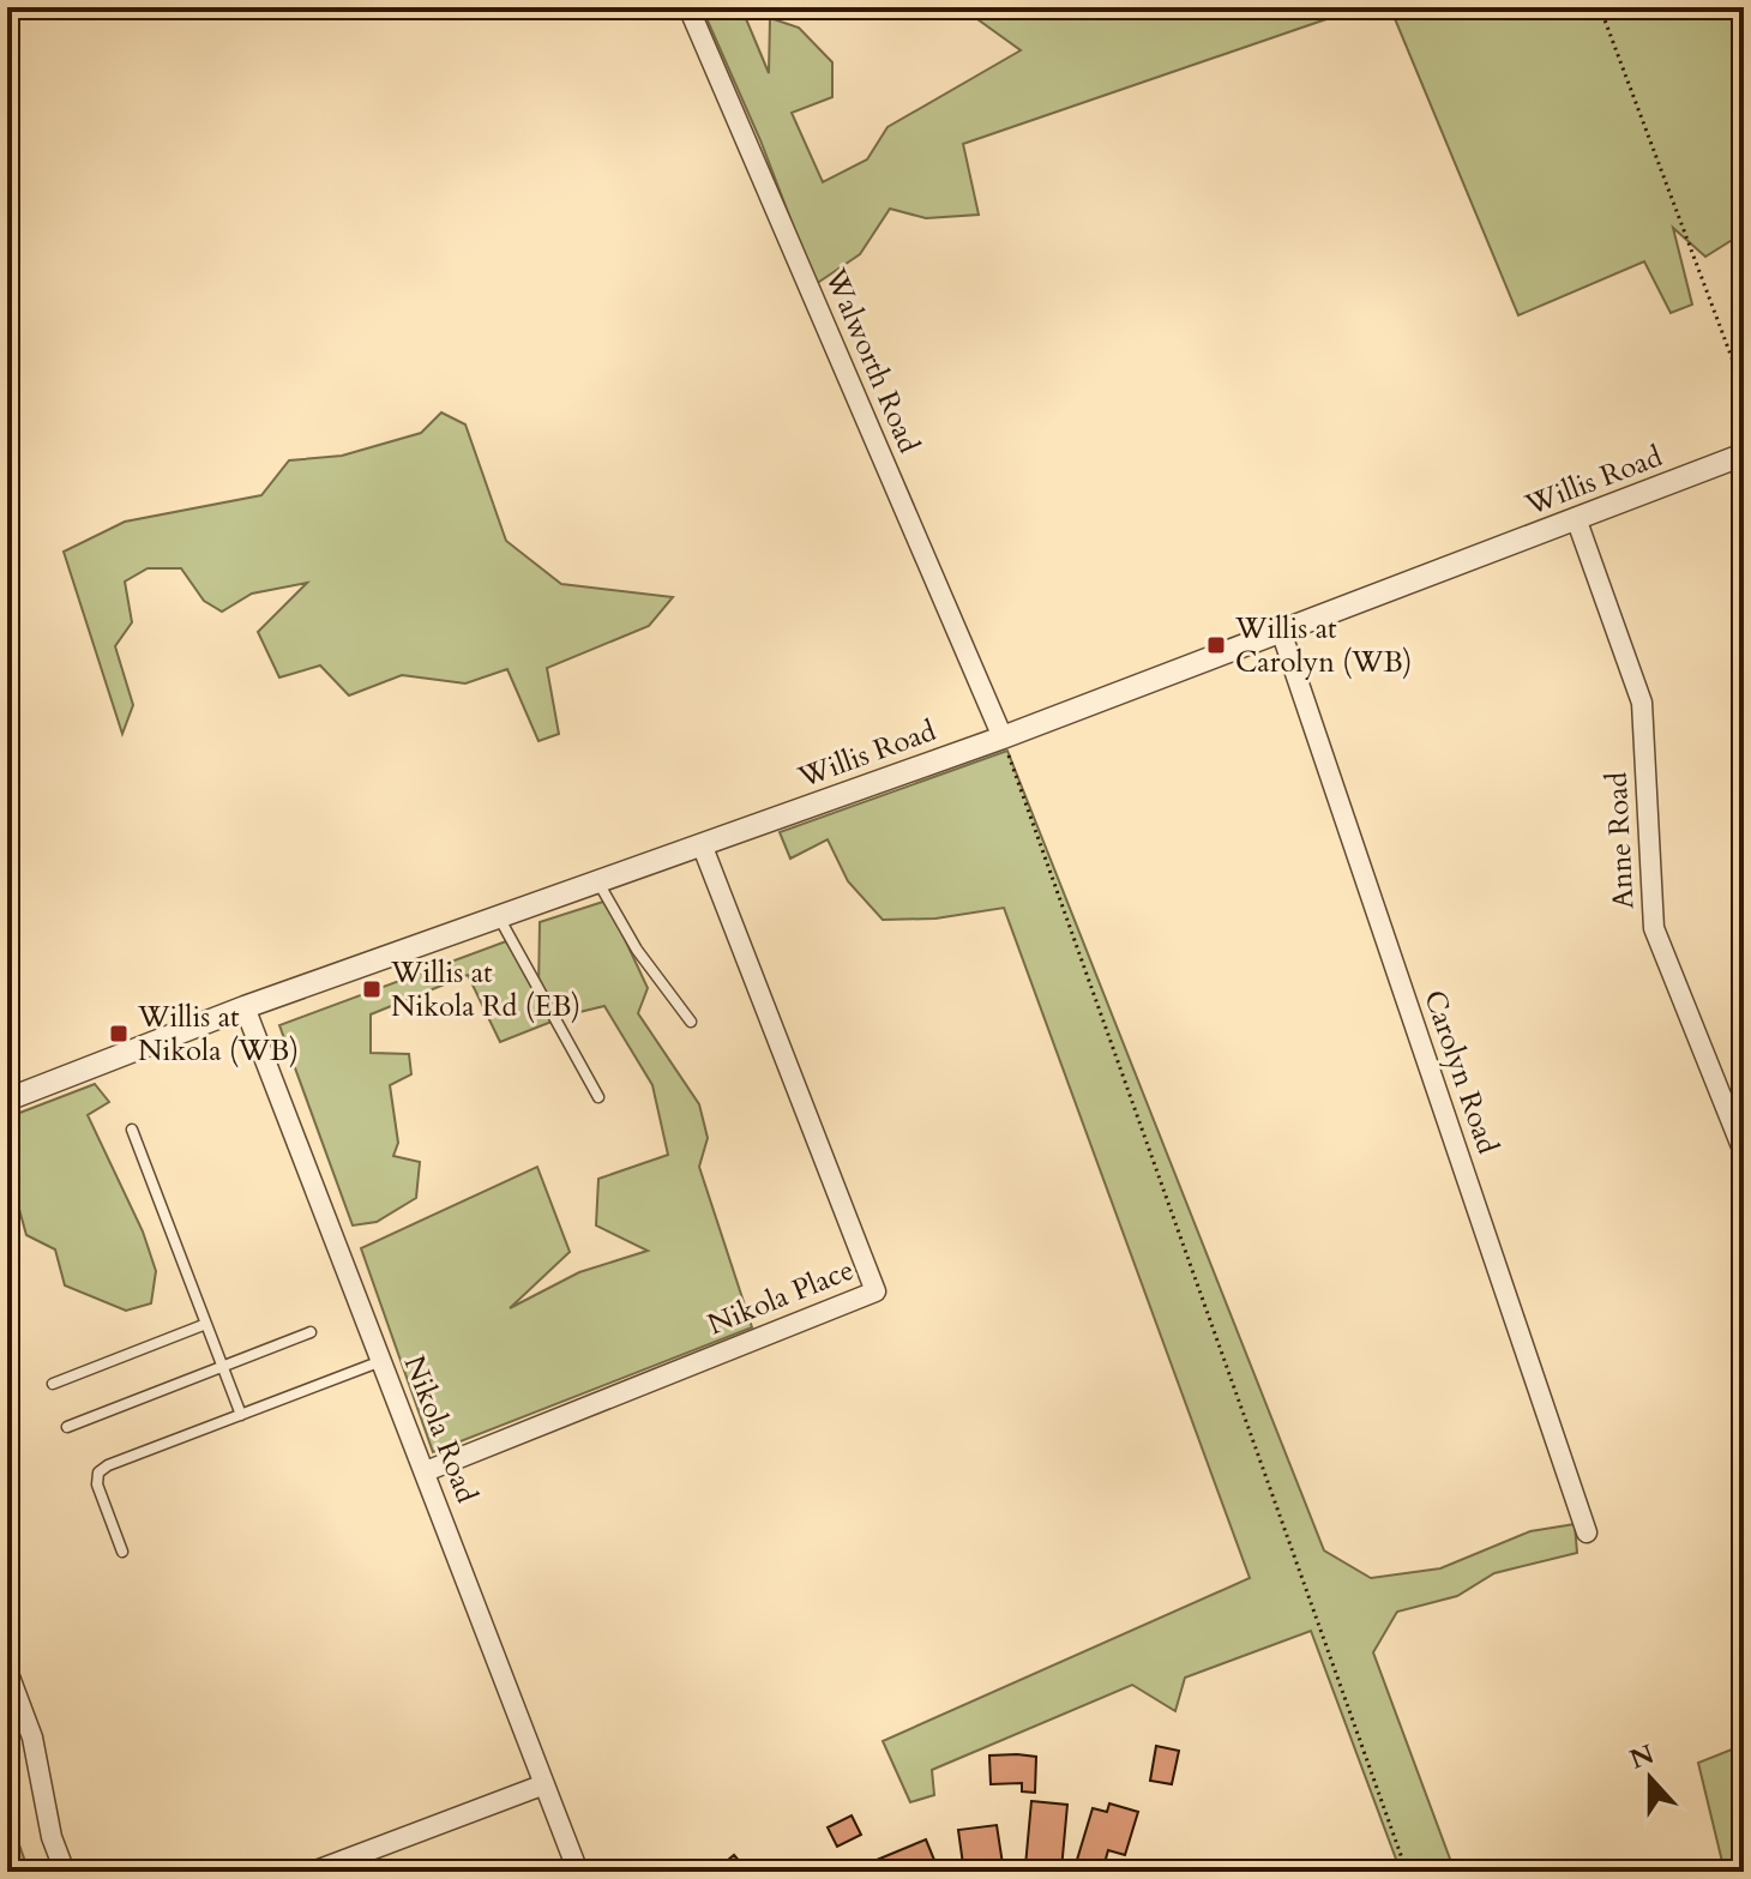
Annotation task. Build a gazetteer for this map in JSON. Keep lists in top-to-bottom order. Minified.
{"streets":{"street":["Walworth Road","Willis Road","Anne Road","Carolyn Road","Nikola Place","Nikola Road"]},"crossings":[["Walworth Road","Willis Road"],["Willis Road","Anne Road"],["Willis Road","Carolyn Road"],["Willis Road","Nikola Place"],["Willis Road","Nikola Road"],["Nikola Place","Nikola Road"]],"places":{"transit":["Willis at Carolyn (WB)","Willis at Nikola Rd (EB)","Willis at Nikola (WB)"]},"north":"top"}
